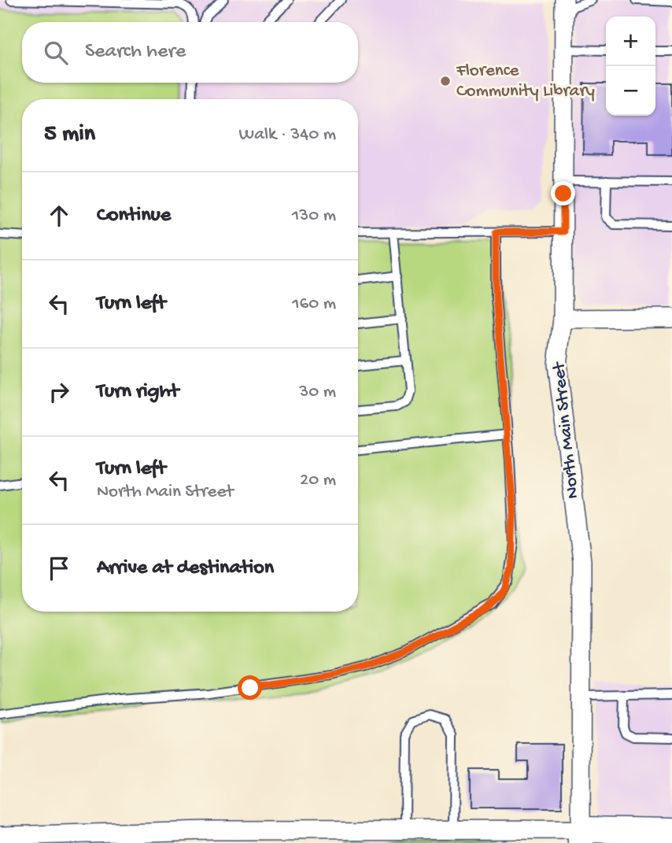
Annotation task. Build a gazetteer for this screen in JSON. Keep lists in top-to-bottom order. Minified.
{"streets":{"street":["North Main Street"]},"places":["Florence Community Library"],"page":{"map_buttons":["+","−"],"search":"Search here","heading":["5 min","Walk · 340 m"],"list":[["Continue","130 m"],["Turn left","160 m"],["Turn right","30 m"],["Turn left","North Main Street","20 m"],"Arrive at destination"]}}
